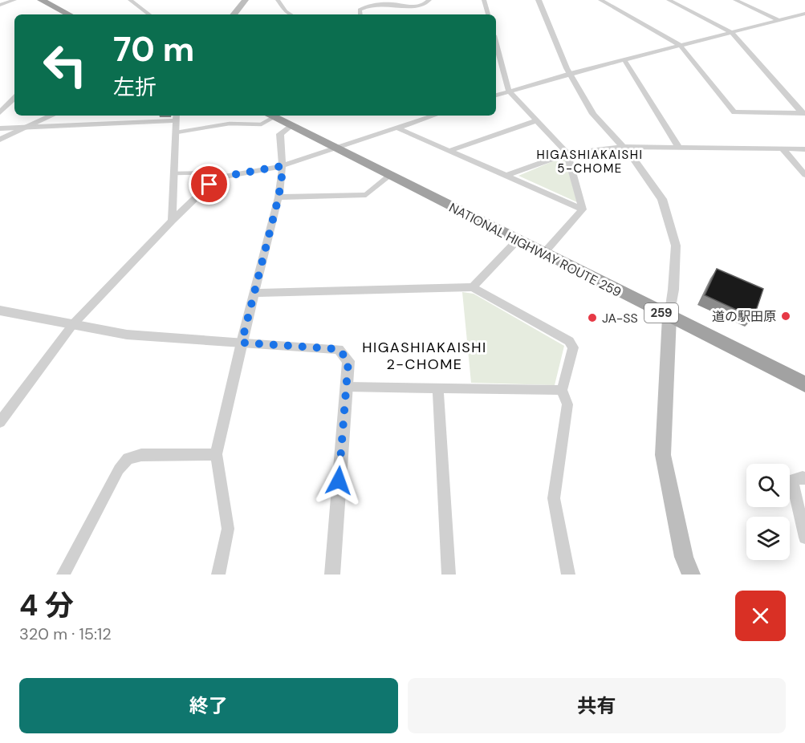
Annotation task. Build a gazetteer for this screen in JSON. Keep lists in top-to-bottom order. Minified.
{"streets":{"highway":["NATIONAL HIGHWAY ROUTE 259","259"]},"districts":["HIGASHIAKAISHI 5-CHOME","HIGASHIAKAISHI 2-CHOME"],"places":["道の駅田原","JA-SS"],"page":{"turn":["70 m","左折"],"heading":["4 分","320 m · 15:12"],"buttons":["終了","共有"]}}
